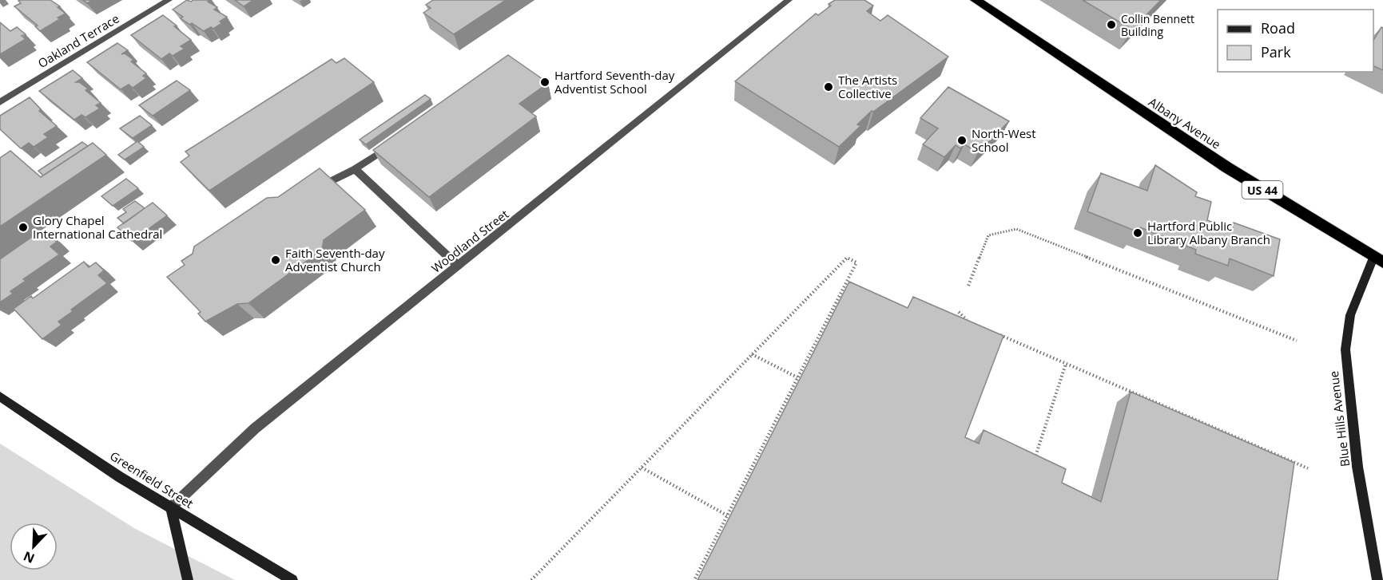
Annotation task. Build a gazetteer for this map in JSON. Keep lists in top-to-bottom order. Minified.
{"streets":{"highway":["Albany Avenue","US 44"],"street":["Oakland Terrace","Woodland Street","Blue Hills Avenue","Greenfield Street"]},"crossings":[["Albany Avenue","Blue Hills Avenue"],["Woodland Street","Greenfield Street"]],"places":["Collin Bennett Building","Hartford Seventh-day Adventist School","The Artists Collective","North-West School","Glory Chapel International Cathedral","Hartford Public Library Albany Branch","Faith Seventh-day Adventist Church"],"legend":["Road","Park"],"north":"bottom left"}
